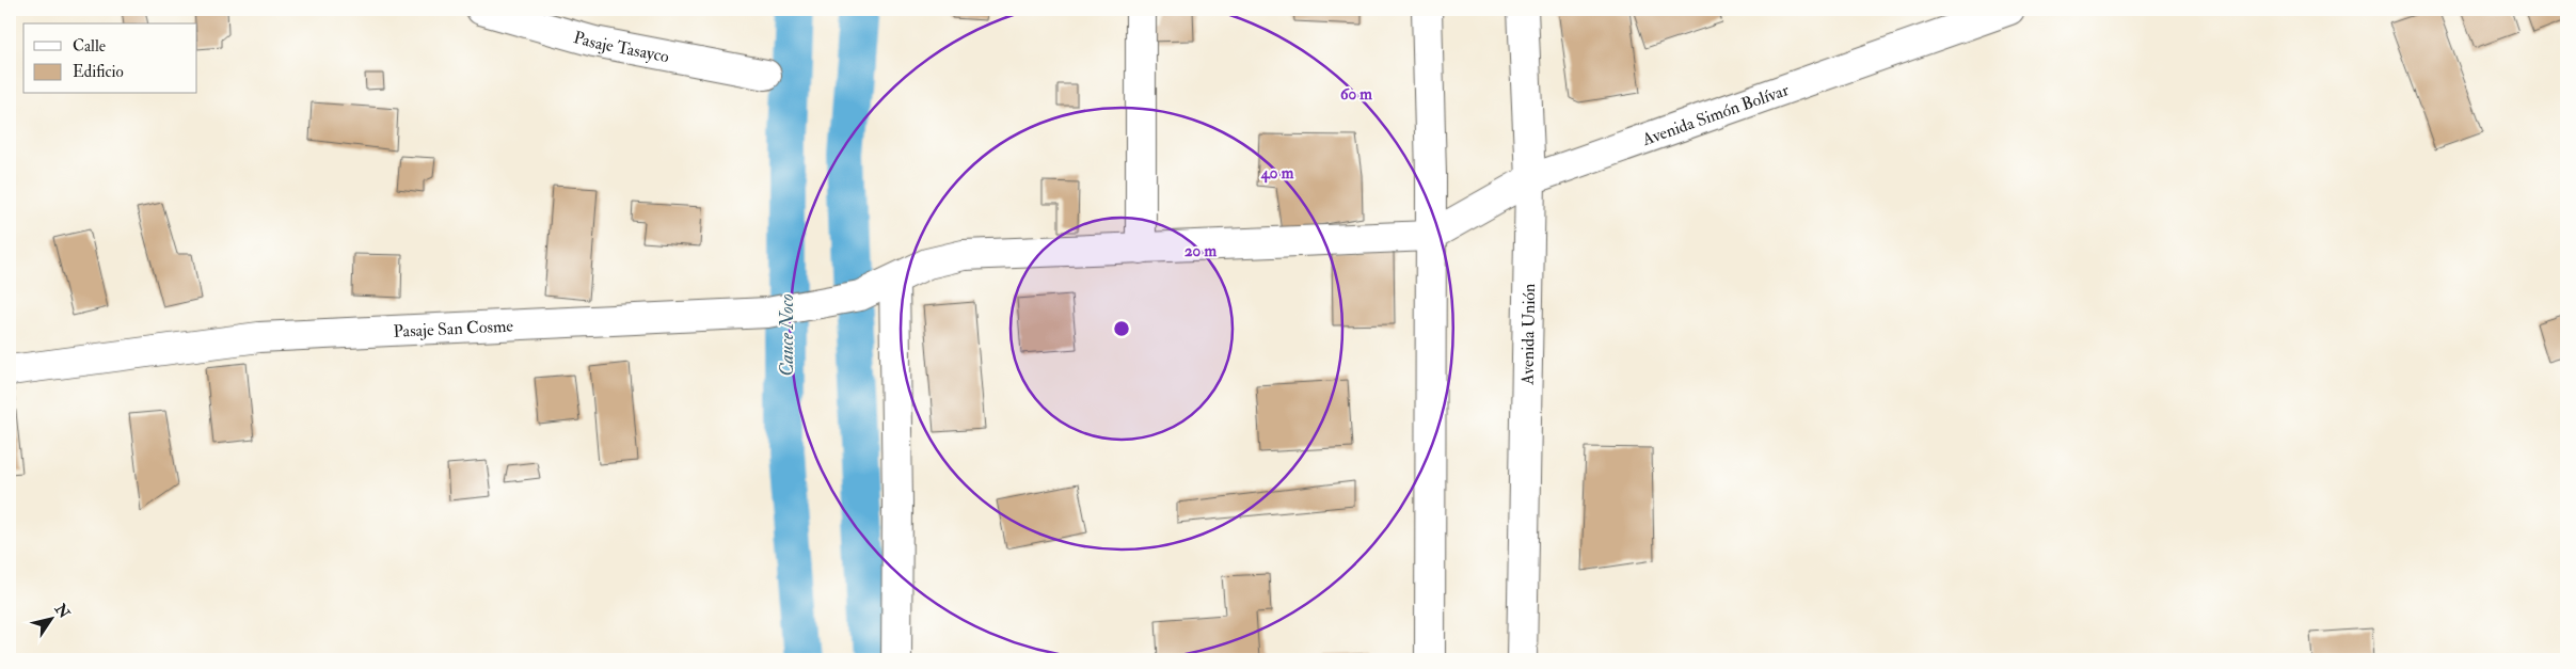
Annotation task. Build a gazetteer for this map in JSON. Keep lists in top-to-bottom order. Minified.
{"streets":{"street":["Pasaje Tasayco","Avenida Simón Bolívar","Pasaje San Cosme","Avenida Unión"]},"crossings":[["Avenida Simón Bolívar","Pasaje San Cosme"],["Avenida Simón Bolívar","Avenida Unión"]],"water":["Cauce Noco"],"legend":["Calle","Edificio"],"north":"top right","rings":["60 m","40 m","20 m"]}
